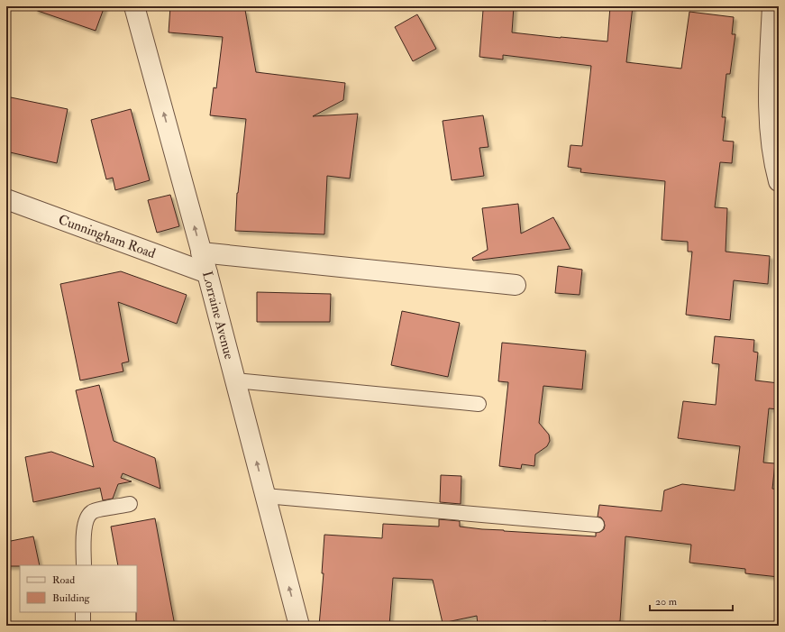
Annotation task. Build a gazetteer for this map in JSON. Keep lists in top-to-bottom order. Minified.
{"streets":{"street":["Cunningham Road","Lorraine Avenue"]},"crossings":[["Cunningham Road","Lorraine Avenue"]],"one_way":["Lorraine Avenue"],"legend":["Road","Building"],"scale_bar":"20 m"}
